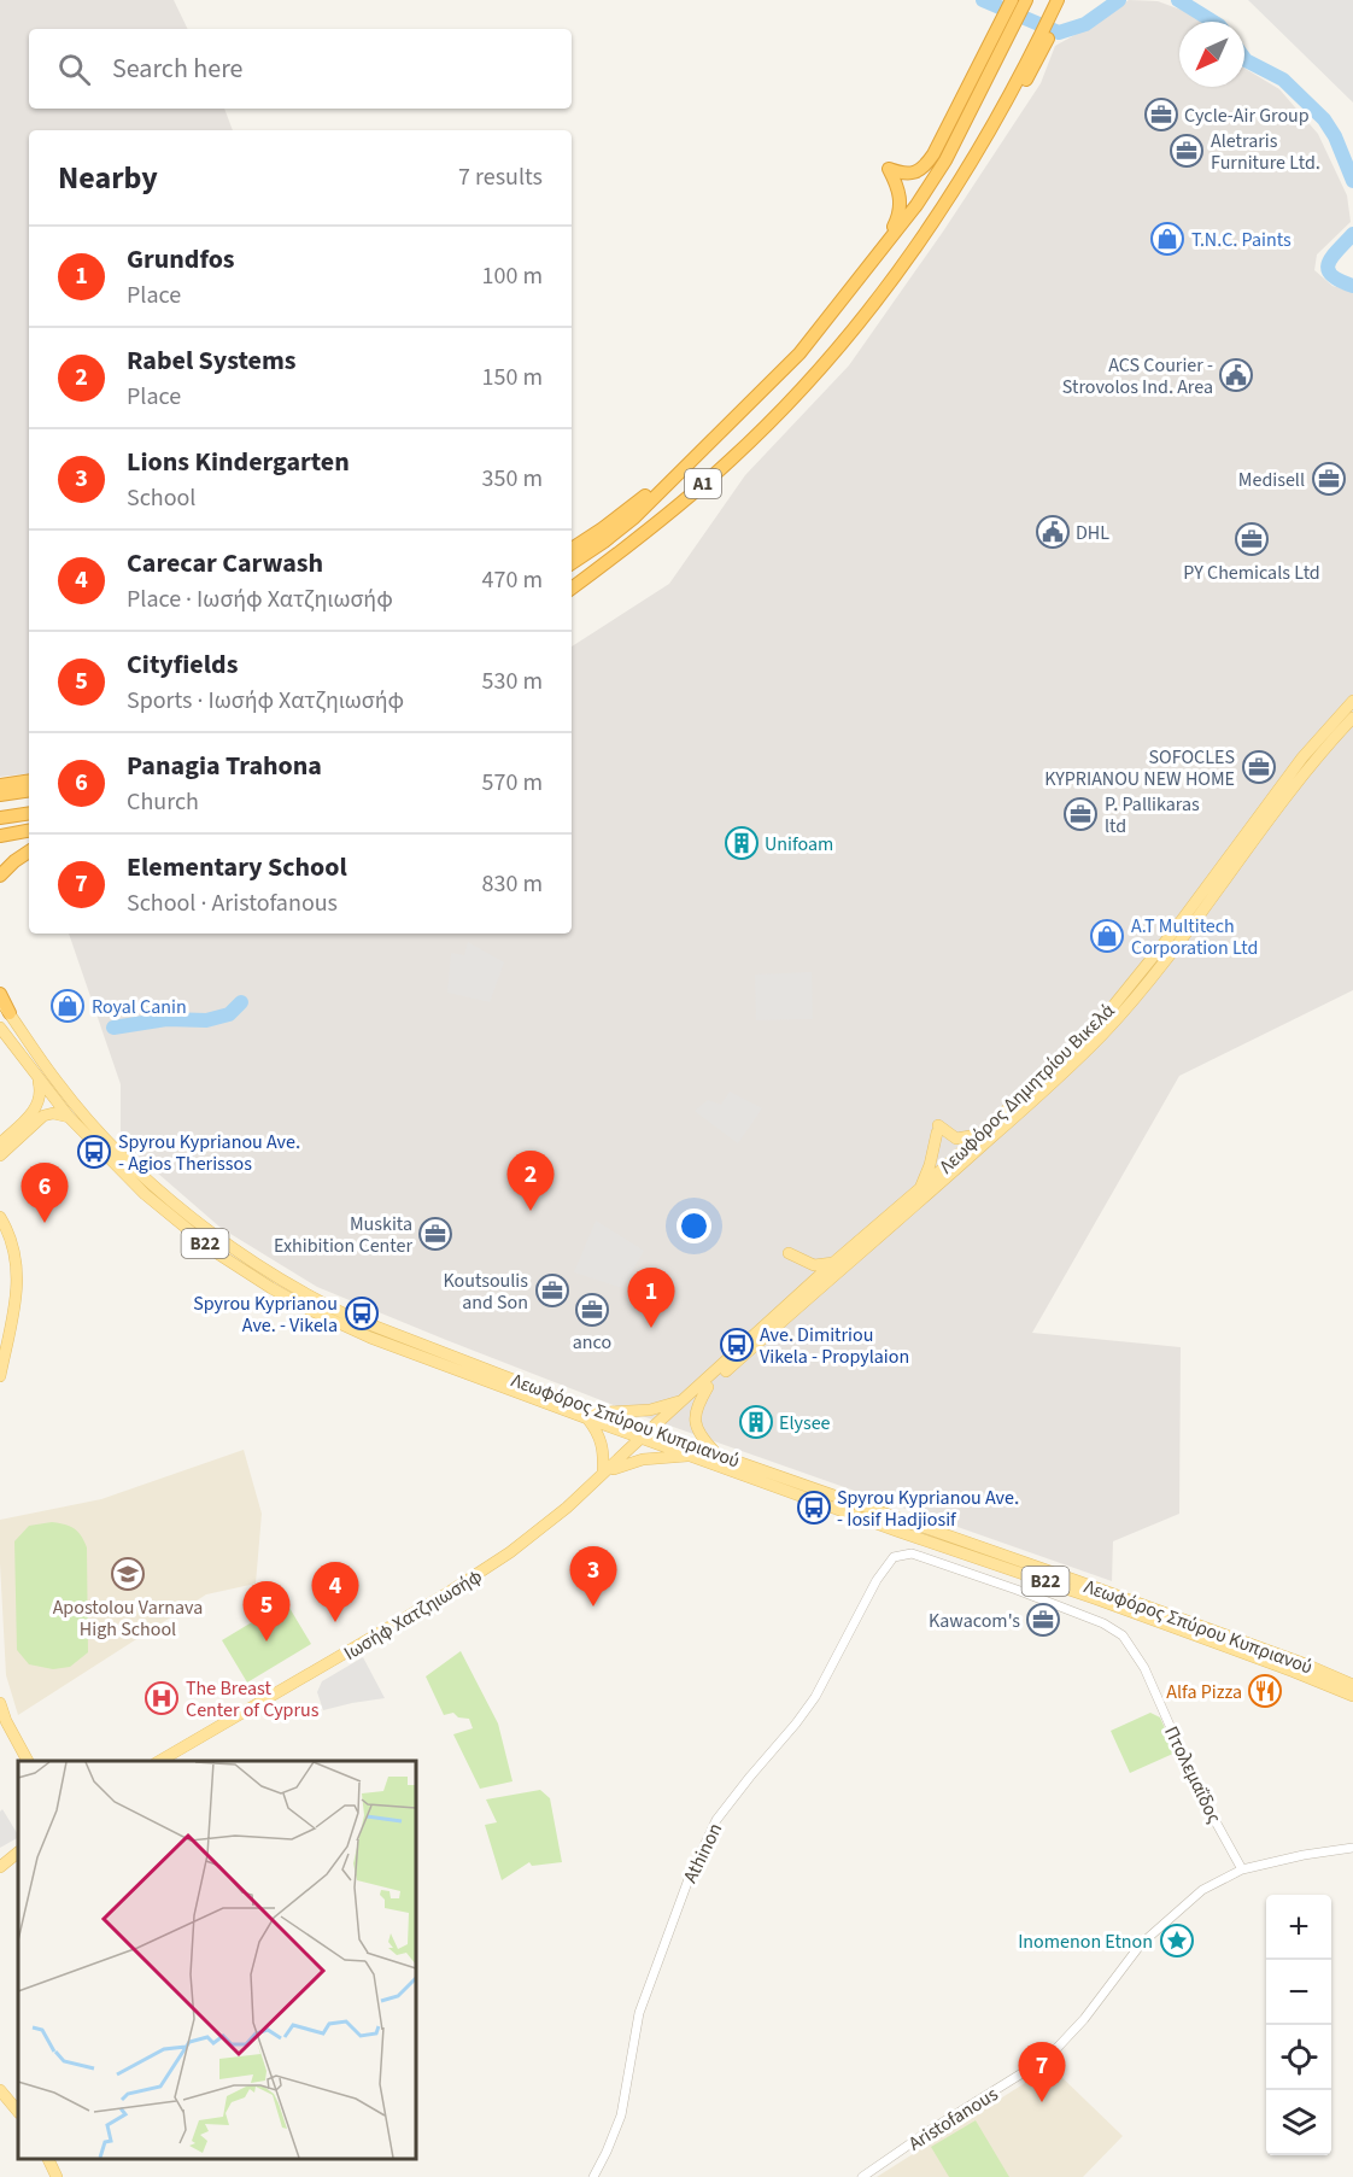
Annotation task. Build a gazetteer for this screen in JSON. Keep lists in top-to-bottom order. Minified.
{"streets":{"highway":["A1"],"main road":["Λεωφόρος Δημητρίου Βικελά","B22","Λεωφόρος Σπύρου Κυπριανού","Ιωσήφ Χατζηιωσήφ"],"street":["Πτολεμαΐδος","Athinon","Aristofanous"]},"crossings":[["Λεωφόρος Δημητρίου Βικελά","Λεωφόρος Σπύρου Κυπριανού"],["Λεωφόρος Δημητρίου Βικελά","Ιωσήφ Χατζηιωσήφ"],["Λεωφόρος Σπύρου Κυπριανού","Ιωσήφ Χατζηιωσήφ"],["Πτολεμαΐδος","Athinon"],["Πτολεμαΐδος","Aristofanous"]],"places":{"office":["Cycle-Air Group","Aletraris Furniture Ltd.","Medisell","PY Chemicals Ltd","SOFOCLES KYPRIANOU NEW HOME","P. Pallikaras ltd","Muskita Exhibition Center","Koutsoulis and Son","anco","Kawacom's"],"shop":["T.N.C. Paints","A.T Multitech Corporation Ltd","Royal Canin"],"public building":["ACS Courier - Strovolos Ind. Area","DHL"],"building":["Unifoam","Elysee"],"bus stop":["Spyrou Kyprianou Ave. - Agios Therissos","Spyrou Kyprianou Ave. - Vikela","Ave. Dimitriou Vikela - Propylaion","Spyrou Kyprianou Ave. - Iosif Hadjiosif"],"school or university":["Apostolou Varnava High School"],"restaurant":["Alfa Pizza"],"hospital":["The Breast Center of Cyprus"],"place":["Inomenon Etnon"]},"north":"bottom left","page":{"search":"Search here","heading":["Nearby","7 results"],"list":[{"mark":"1","name":"Grundfos","note":"Place","value":"100 m"},{"mark":"2","name":"Rabel Systems","note":"Place","value":"150 m"},{"mark":"3","name":"Lions Kindergarten","note":"School","value":"350 m"},{"mark":"4","name":"Carecar Carwash","note":"Place · Ιωσήφ Χατζηιωσήφ","value":"470 m"},{"mark":"5","name":"Cityfields","note":"Sports · Ιωσήφ Χατζηιωσήφ","value":"530 m"},{"mark":"6","name":"Panagia Trahona","note":"Church","value":"570 m"},{"mark":"7","name":"Elementary School","note":"School · Aristofanous","value":"830 m"}],"pins":["2","6","1","3","4","5","7"],"map_buttons":["+","−"]}}
